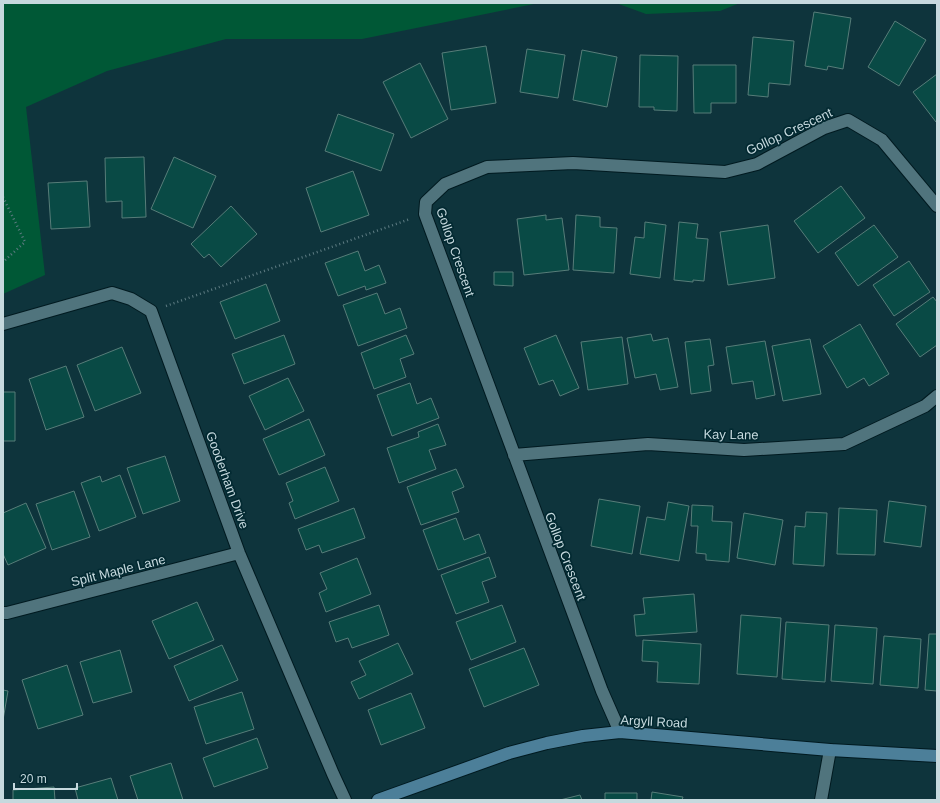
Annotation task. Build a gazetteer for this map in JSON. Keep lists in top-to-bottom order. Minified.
{"streets":{"street":["Gollop Crescent","Kay Lane","Gooderham Drive","Split Maple Lane","Argyll Road"]},"crossings":[["Gollop Crescent","Kay Lane"],["Gollop Crescent","Argyll Road"],["Gooderham Drive","Split Maple Lane"]],"scale_bar":"20 m"}
